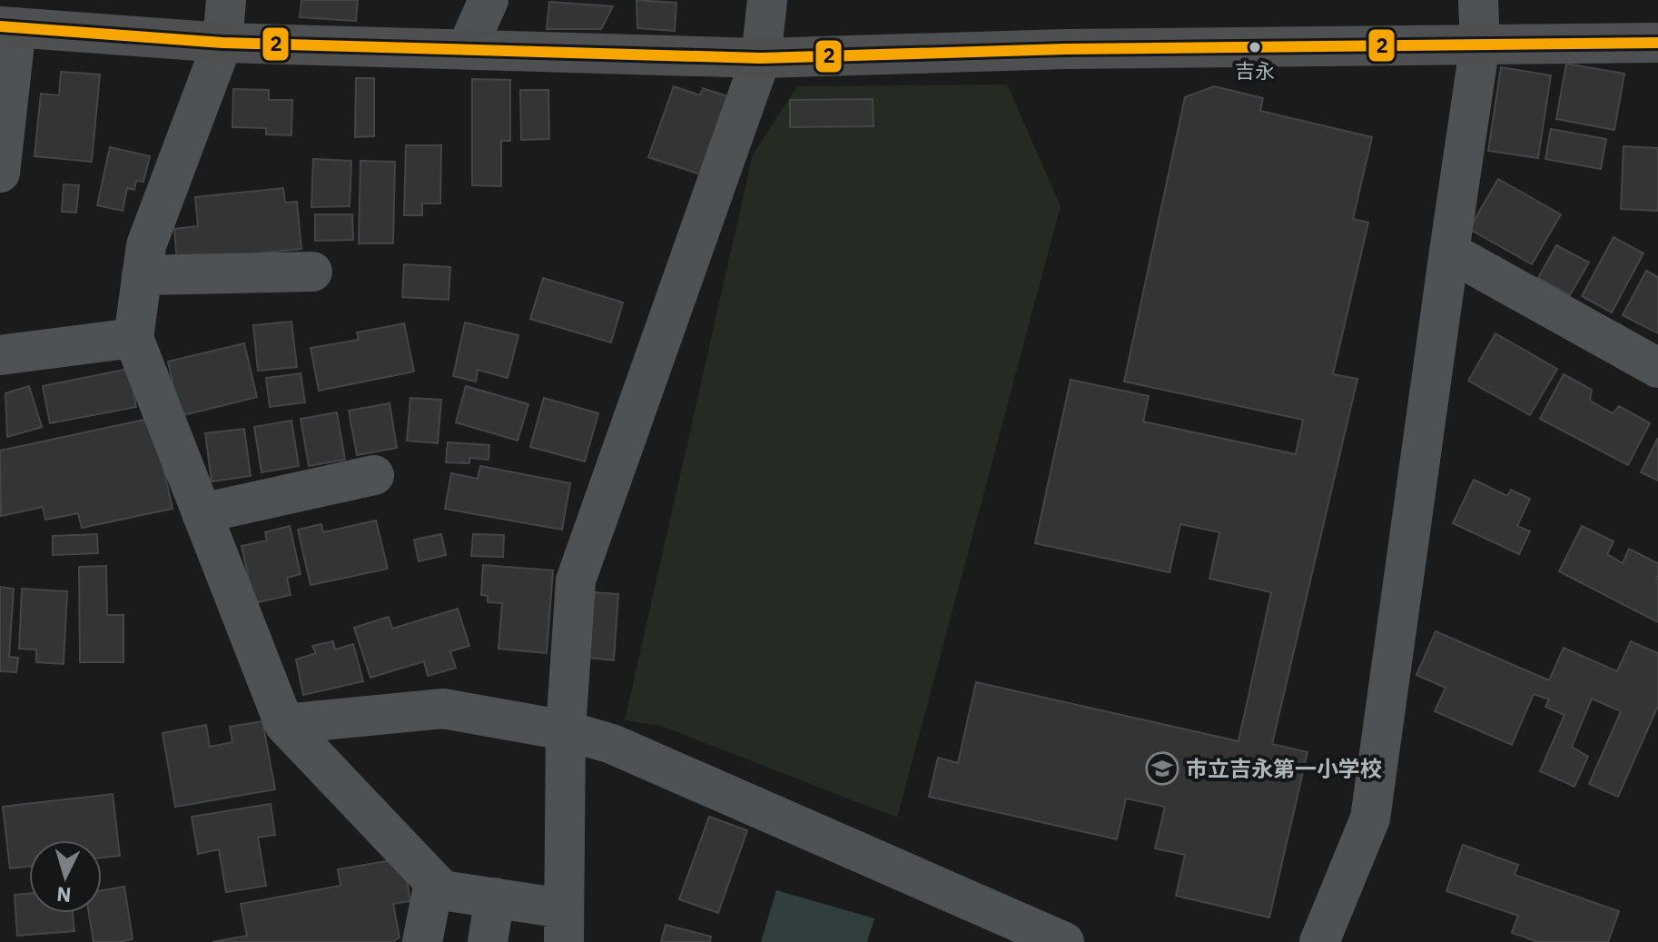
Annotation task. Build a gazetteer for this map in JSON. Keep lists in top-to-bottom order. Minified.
{"places":{"other":["吉永"],"school or university":["市立吉永第一小学校"]},"lines":["transit line 2"],"north":"bottom"}
